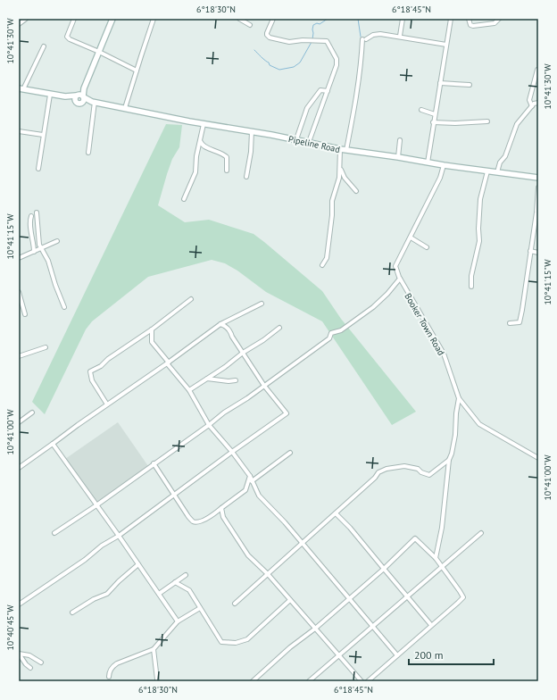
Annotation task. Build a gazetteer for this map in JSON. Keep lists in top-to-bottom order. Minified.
{"streets":{"street":["Pipeline Road","Booker Town Road"]},"crossings":[["Pipeline Road","Booker Town Road"]],"scale_bar":"200 m","coordinates":["6°18'30\"N","6°18'45\"N","10°41'30\"W","10°41'15\"W","10°41'00\"W","10°40'45\"W"]}
